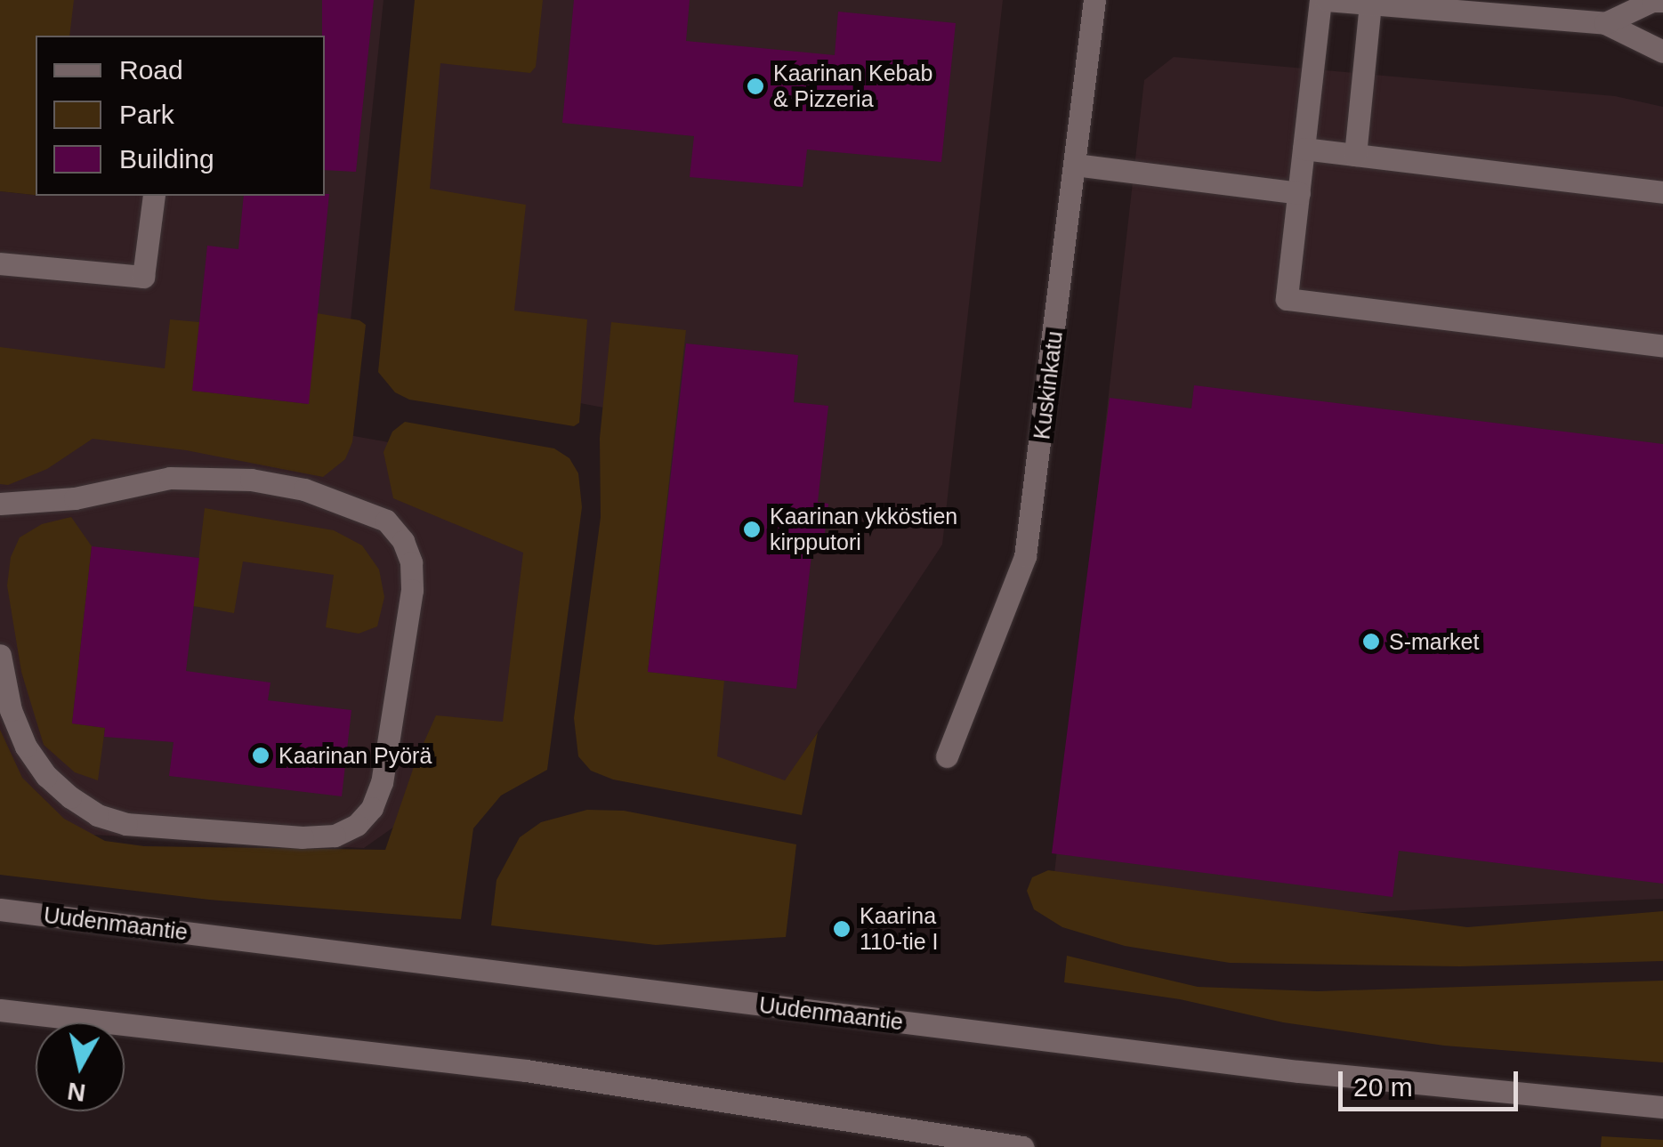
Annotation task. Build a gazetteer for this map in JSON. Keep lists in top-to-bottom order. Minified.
{"streets":{"main road":["Kuskinkatu","Uudenmaantie"]},"places":["Kaarinan Kebab & Pizzeria","Kaarinan ykköstien kirpputori","S-market","Kaarinan Pyörä","Kaarina 110-tie I"],"legend":["Road","Park","Building"],"scale_bar":"20 m","north":"bottom"}
